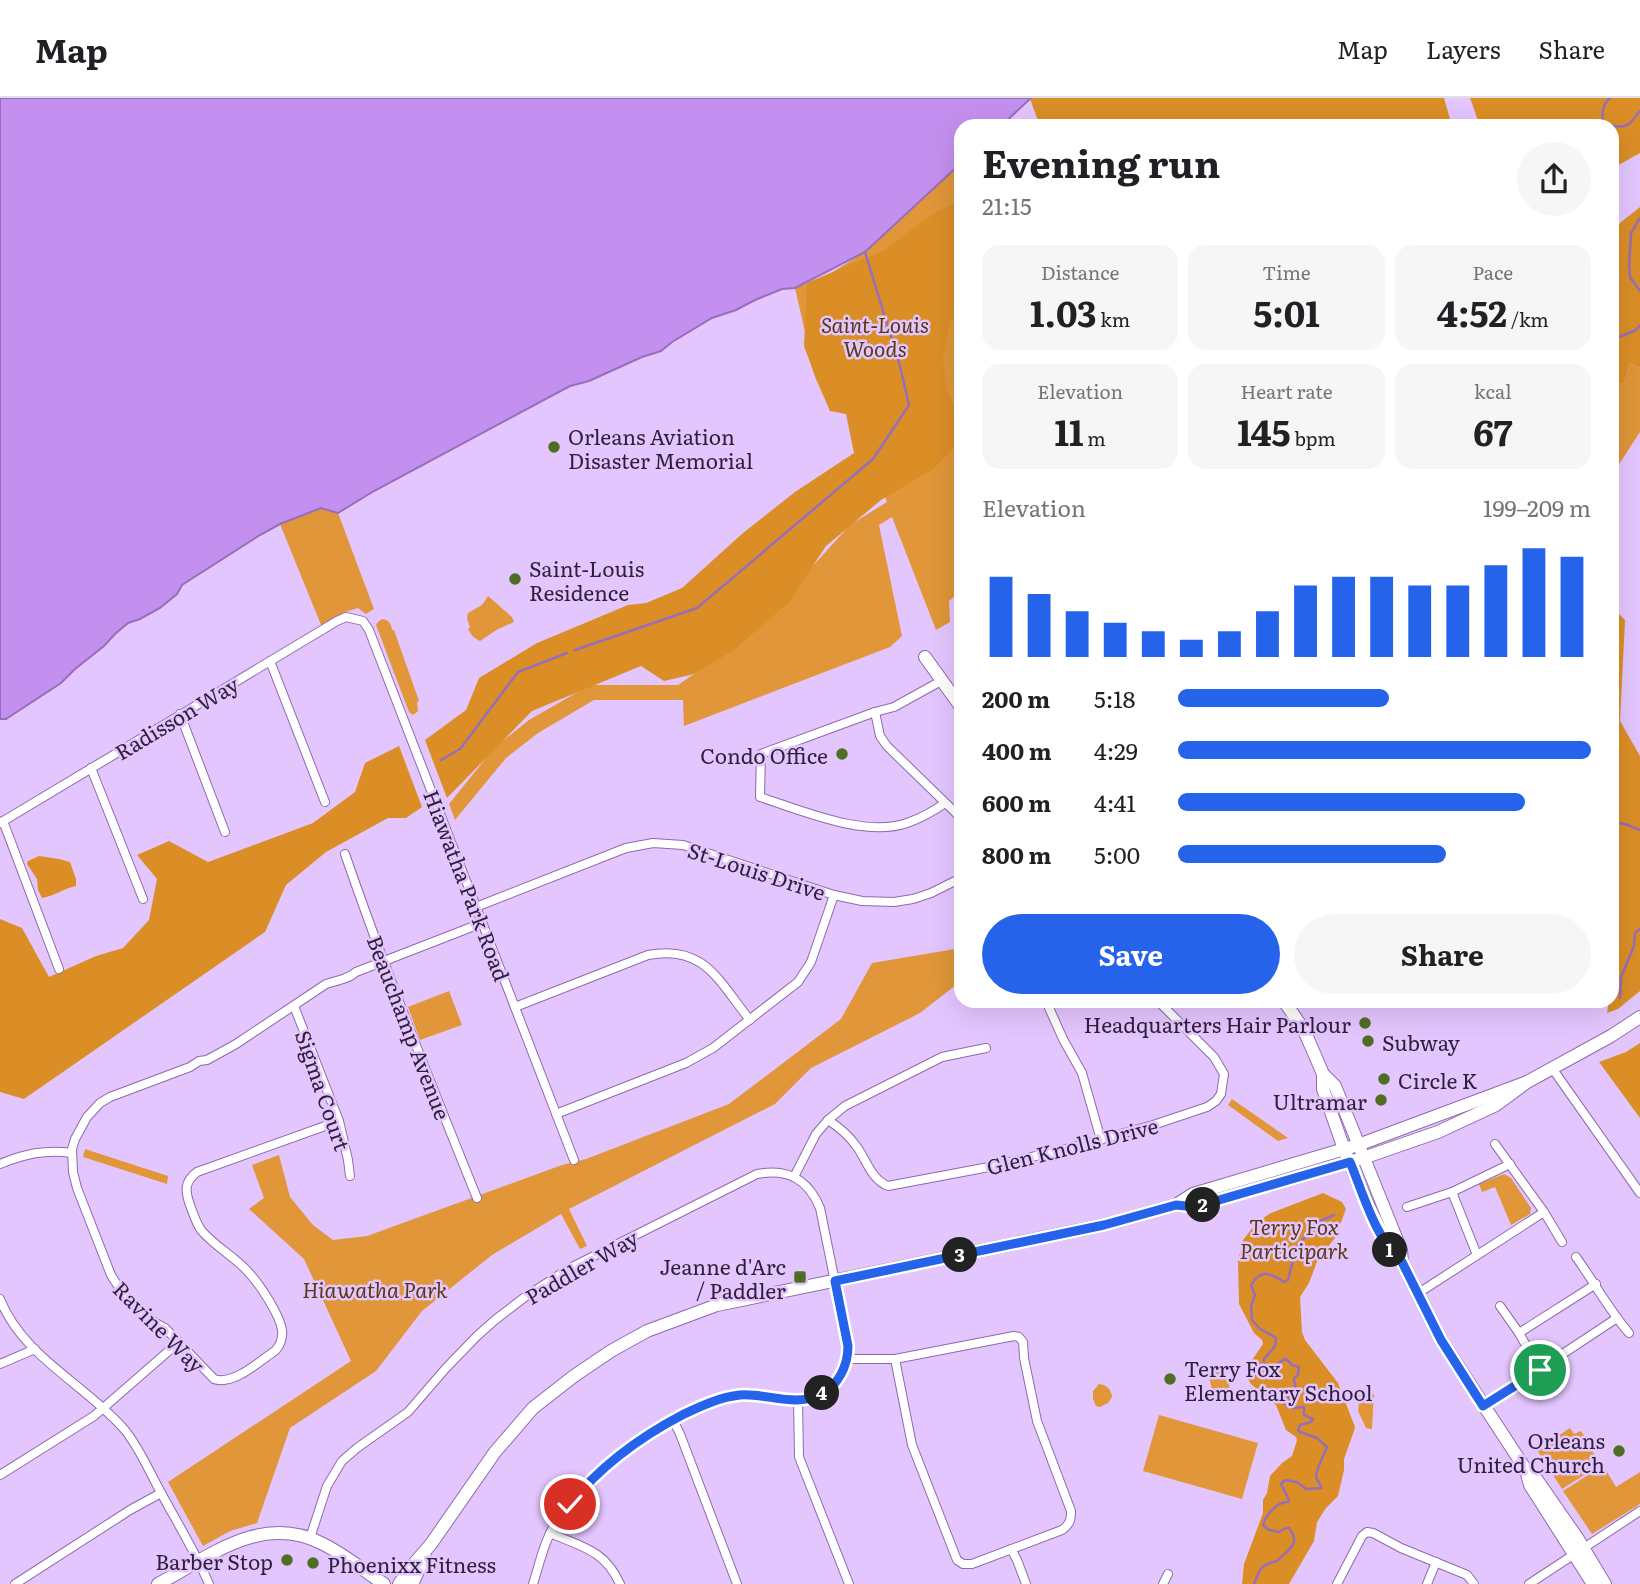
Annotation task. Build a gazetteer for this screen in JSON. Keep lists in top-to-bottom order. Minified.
{"streets":{"street":["Radisson Way","St-Louis Drive","Hiawatha Park Road","Beauchamp Avenue","Sigma Court","Glen Knolls Drive","Paddler Way","Ravine Way"]},"crossings":[["Radisson Way","Hiawatha Park Road"],["St-Louis Drive","Hiawatha Park Road"],["Hiawatha Park Road","Ravine Way"],["Beauchamp Avenue","Ravine Way"],["Sigma Court","Ravine Way"]],"parks":["Saint-Louis Woods","Terry Fox Participark","Hiawatha Park"],"places":{"other":["Orleans Aviation Disaster Memorial","Saint-Louis Residence","Condo Office","Headquarters Hair Parlour","Subway","Circle K","Ultramar","Terry Fox Elementary School","Orleans United Church","Barber Stop","Phoenixx Fitness"],"transit":["Jeanne d'Arc / Paddler"]},"page":{"header":"Map","nav":["Map","Layers","Share"],"heading":["Evening run","21:15"],"stats":[["Distance","1.03 km"],["Time","5:01"],["Pace","4:52 /km"],["Elevation","11 m"],["Heart rate","145 bpm"],["kcal","67"]],"chart":["Elevation","199–209 m"],"list":[{"name":"200 m","note":"5:18"},{"name":"400 m","note":"4:29"},{"name":"600 m","note":"4:41"},{"name":"800 m","note":"5:00"}],"buttons":["Save","Share"],"pins":["2","1","3","4"]}}
